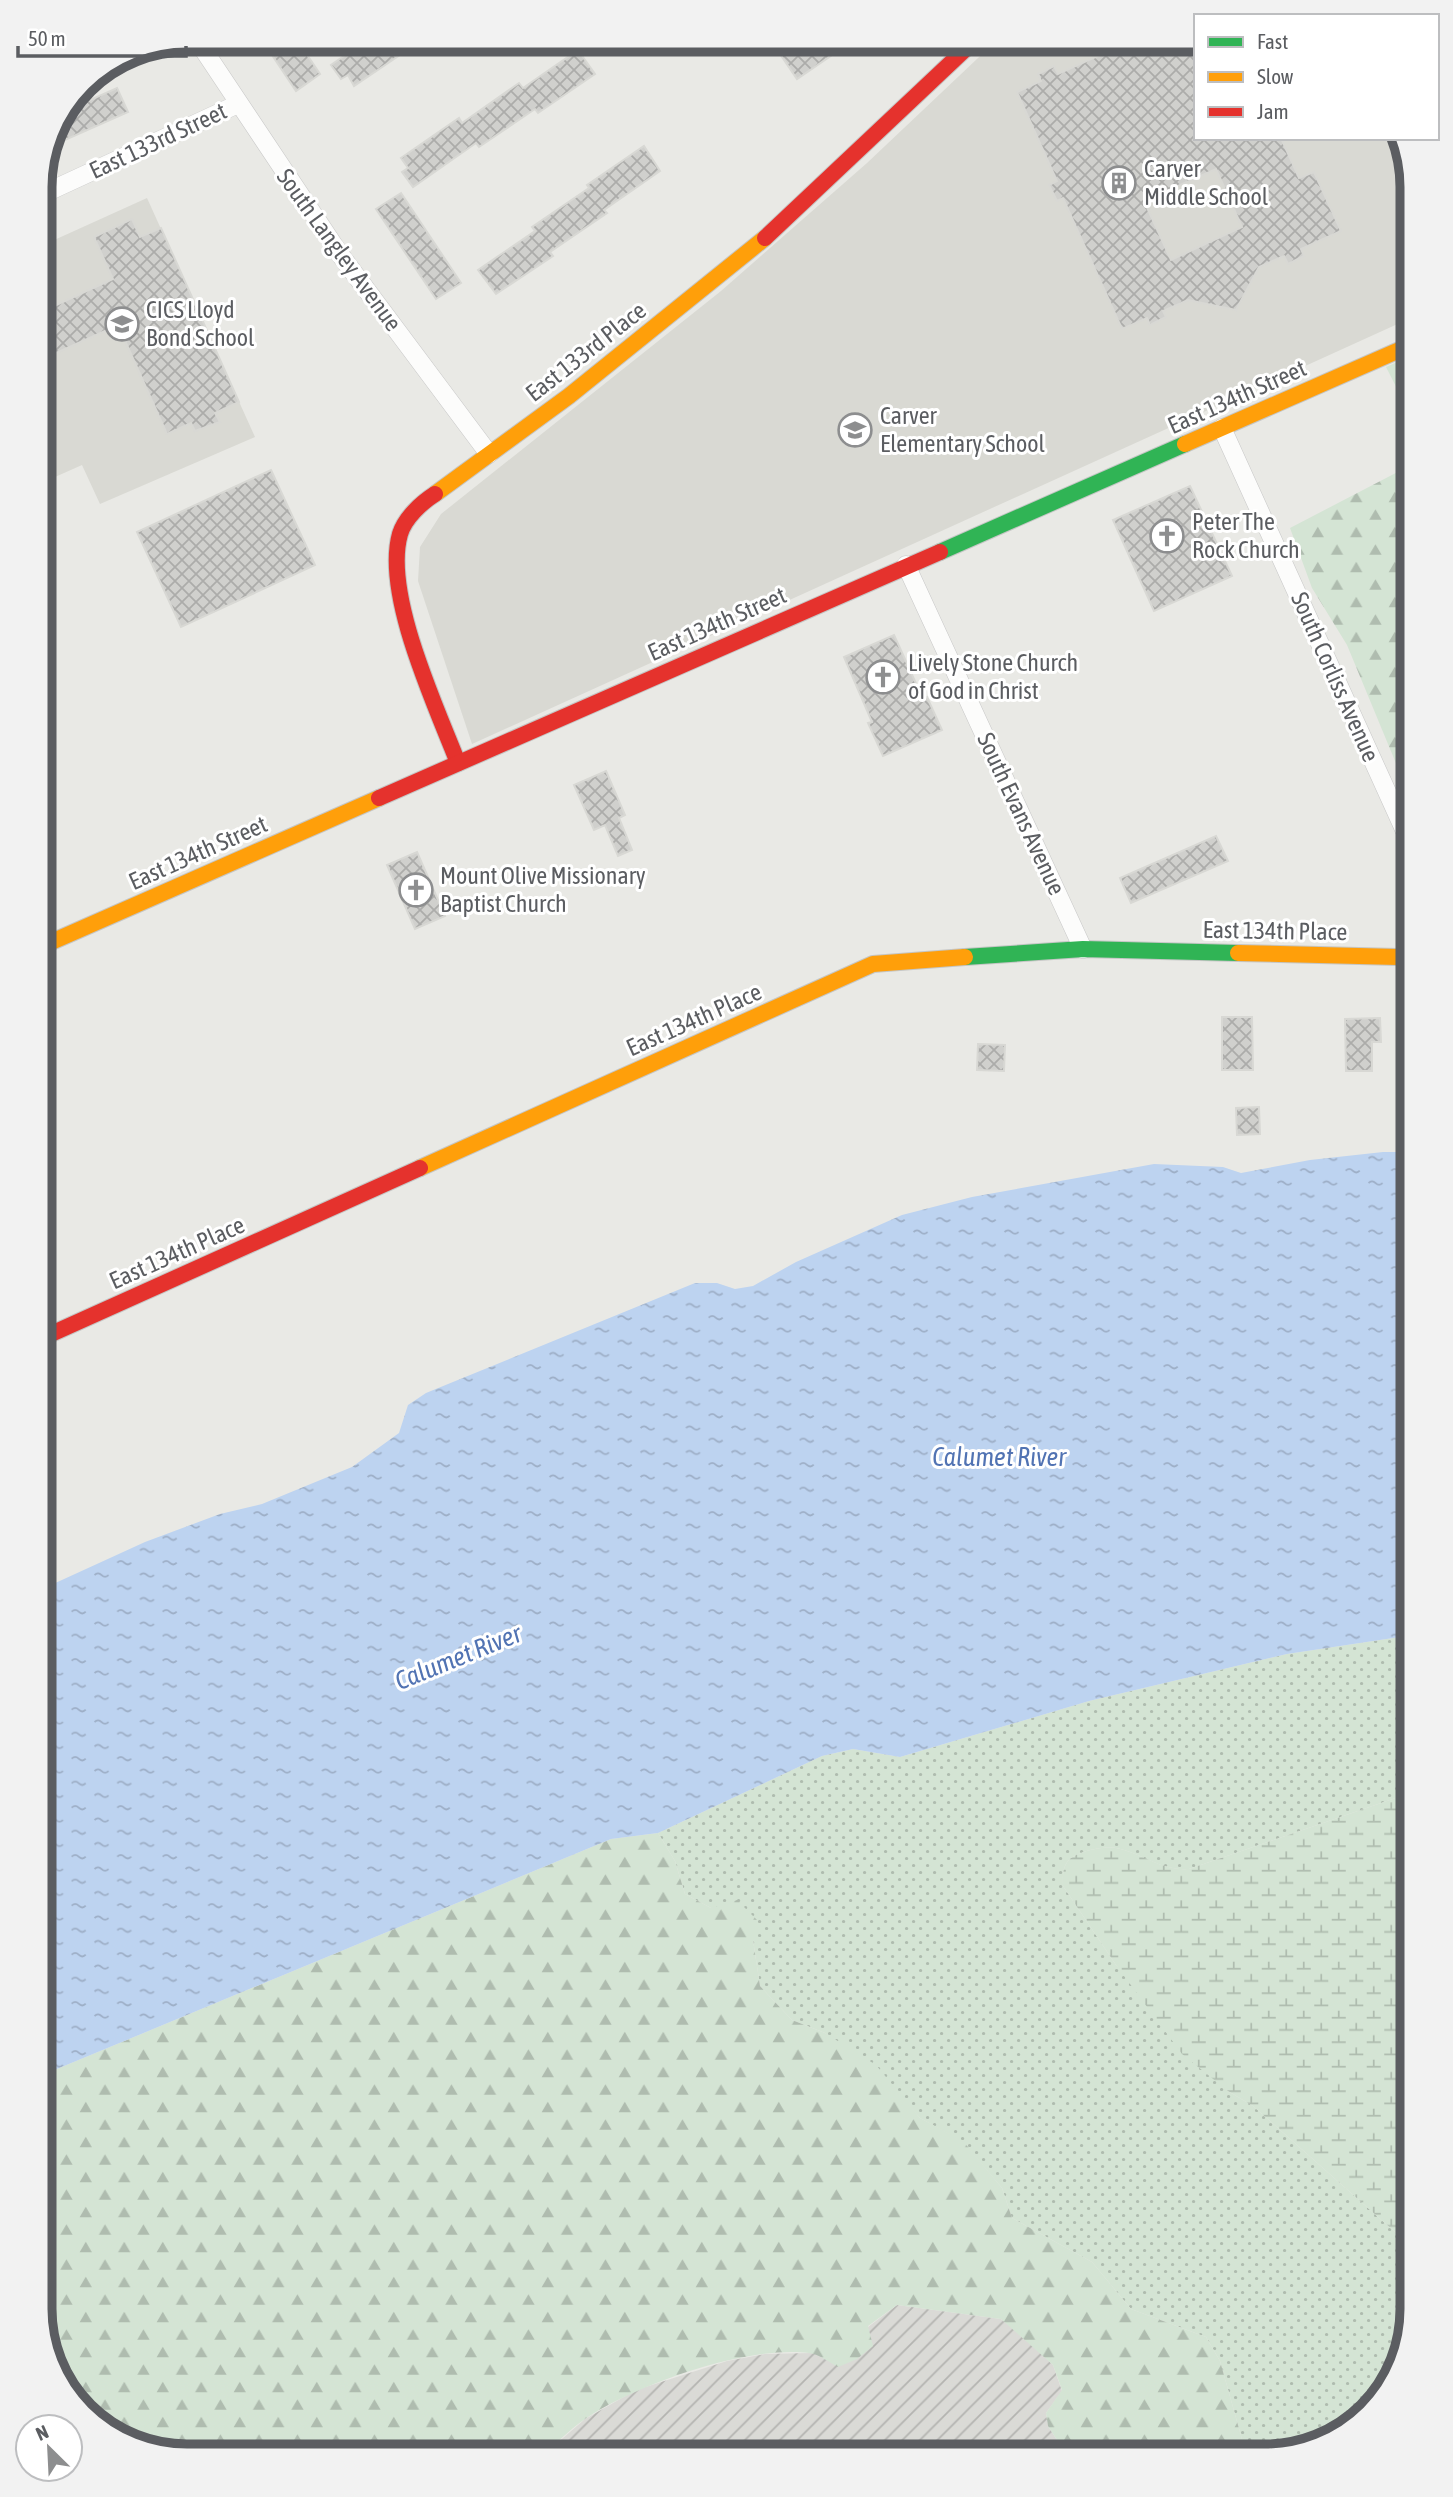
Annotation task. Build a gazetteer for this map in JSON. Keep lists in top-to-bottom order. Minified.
{"streets":{"street":["East 133rd Street","South Langley Avenue","East 133rd Place","East 134th Street","South Corliss Avenue","South Evans Avenue","East 134th Place"]},"crossings":[["East 133rd Street","South Langley Avenue"],["South Langley Avenue","East 133rd Place"],["East 133rd Place","East 134th Street"],["East 134th Street","South Corliss Avenue"],["East 134th Street","South Evans Avenue"],["South Evans Avenue","East 134th Place"]],"water":["Calumet River"],"places":{"building":["Carver Middle School"],"school or university":["CICS Lloyd Bond School","Carver Elementary School"],"church":["Peter The Rock Church","Lively Stone Church of God in Christ","Mount Olive Missionary Baptist Church"]},"legend":["Fast","Slow","Jam"],"scale_bar":"50 m","north":"top left"}
